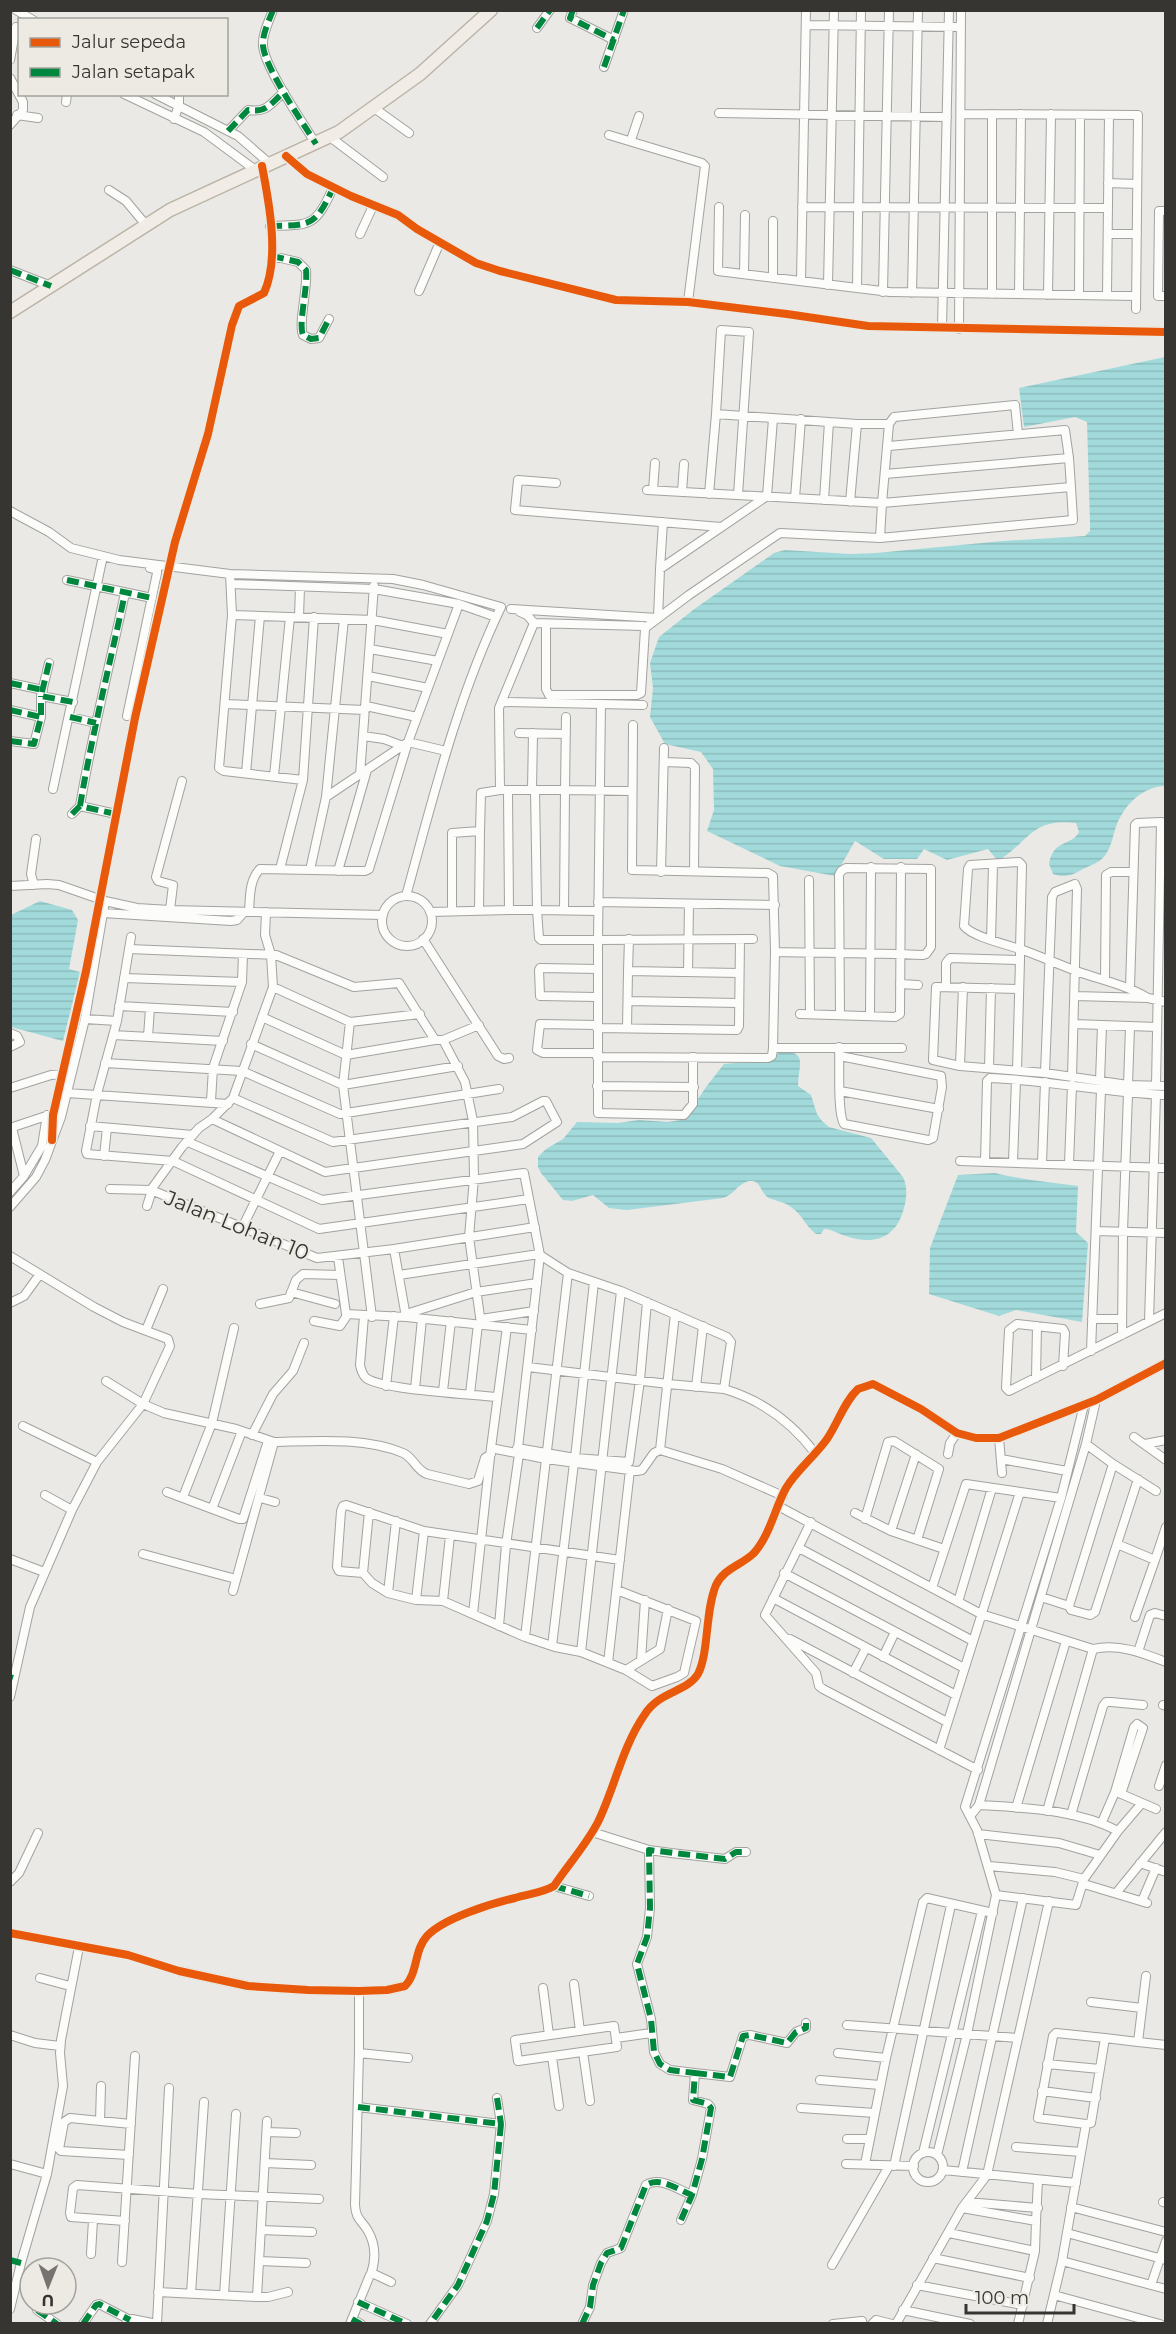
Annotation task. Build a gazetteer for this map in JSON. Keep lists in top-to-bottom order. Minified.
{"streets":{"street":["Jalan Lohan 10"]},"legend":["Jalur sepeda","Jalan setapak"],"scale_bar":"100 m","north":"bottom"}
